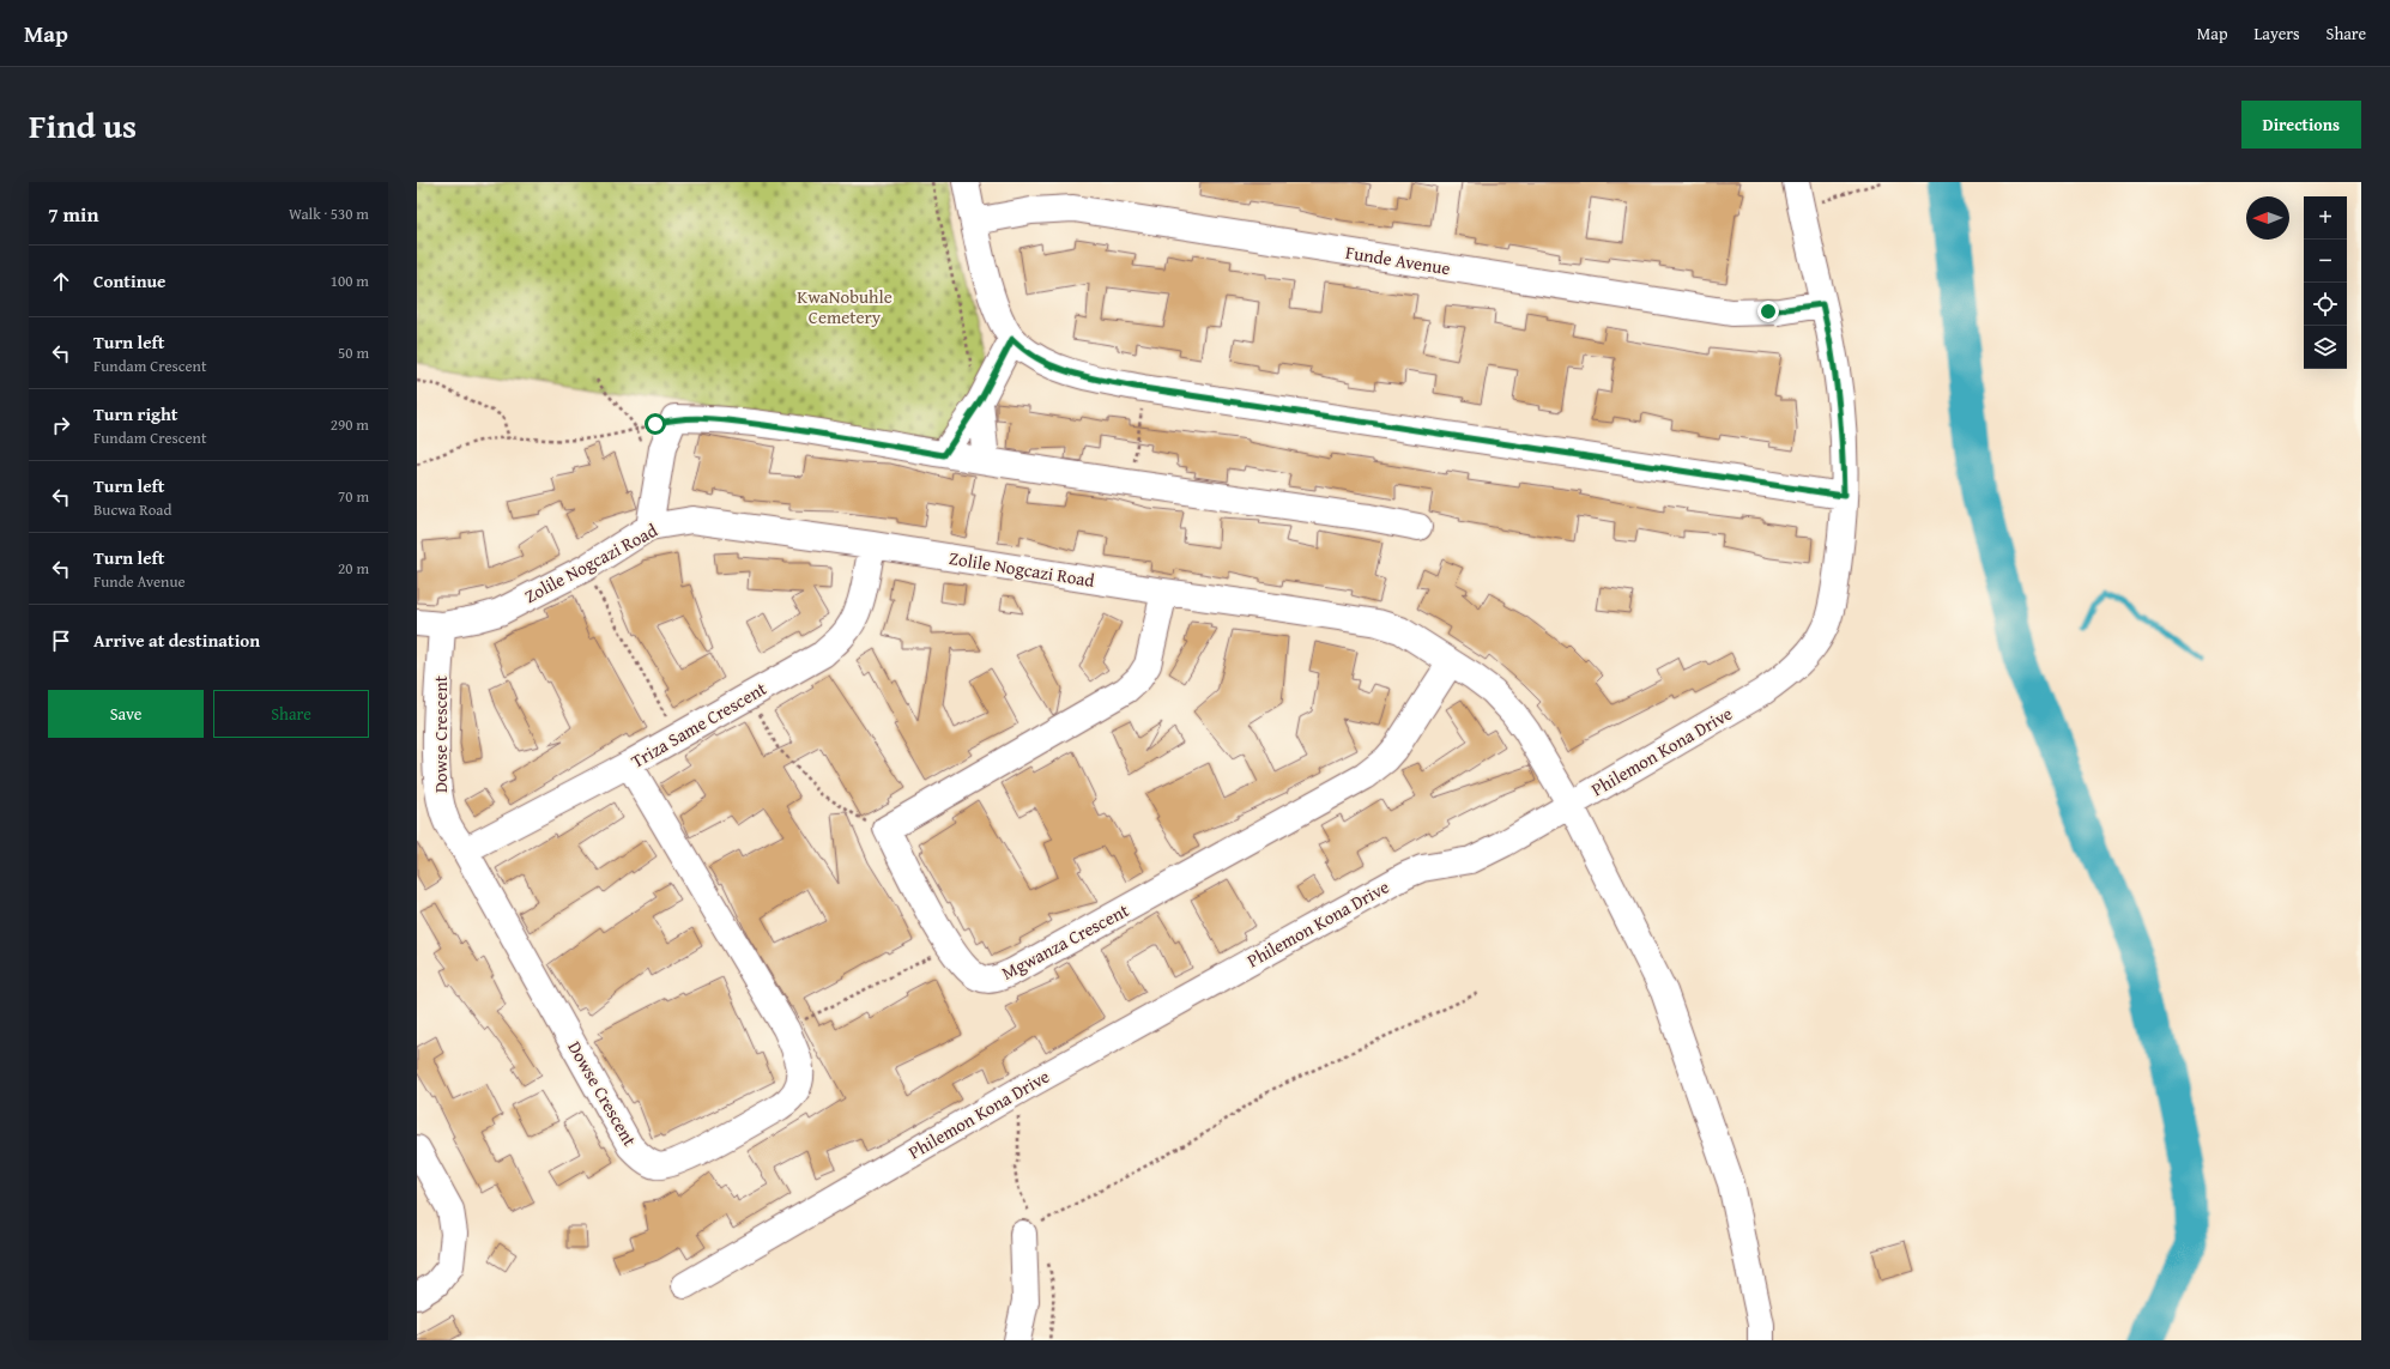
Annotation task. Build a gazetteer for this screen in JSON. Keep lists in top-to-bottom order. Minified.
{"streets":{"street":["Funde Avenue","Zolile Nogcazi Road","Triza Same Crescent","Dowse Crescent","Philemon Kona Drive","Mgwanza Crescent"]},"crossings":[["Funde Avenue","Philemon Kona Drive"],["Zolile Nogcazi Road","Triza Same Crescent"],["Zolile Nogcazi Road","Dowse Crescent"],["Zolile Nogcazi Road","Philemon Kona Drive"],["Zolile Nogcazi Road","Mgwanza Crescent"],["Triza Same Crescent","Dowse Crescent"]],"parks":["KwaNobuhle Cemetery"],"north":"left","page":{"header":"Map","nav":["Map","Layers","Share"],"title":"Find us","buttons":["Directions",["Save","Share"]],"heading":["7 min","Walk · 530 m"],"map_buttons":["+","−"],"list":[["Continue","100 m"],["Turn left","Fundam Crescent","50 m"],["Turn right","Fundam Crescent","290 m"],["Turn left","Bucwa Road","70 m"],["Turn left","Funde Avenue","20 m"],"Arrive at destination"]}}
